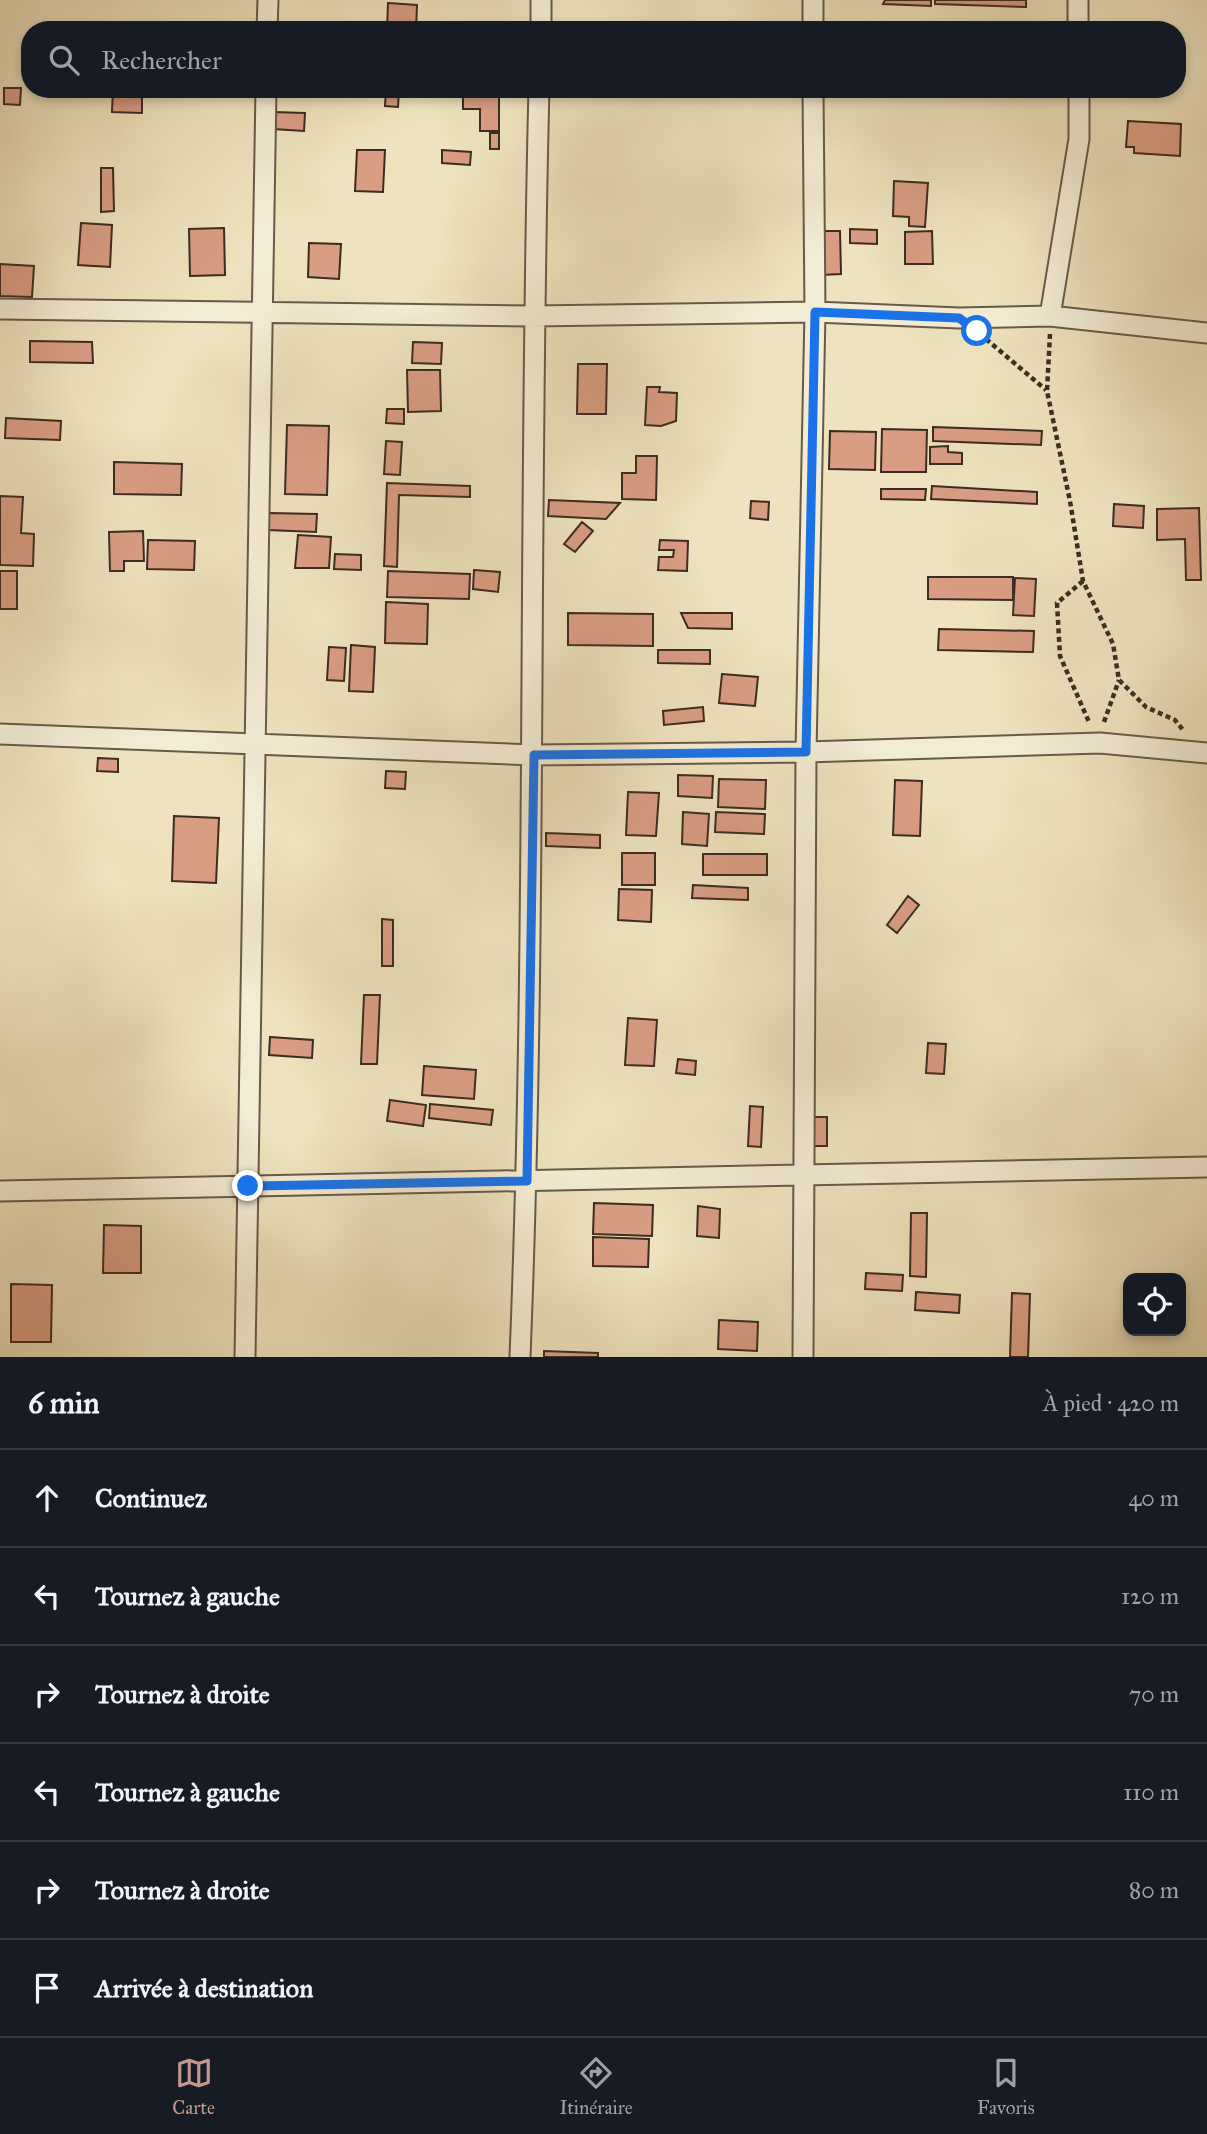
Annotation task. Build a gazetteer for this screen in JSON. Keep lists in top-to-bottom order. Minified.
{"page":{"search":"Rechercher","heading":["6 min","À pied · 420 m"],"list":[["Continuez","40 m"],["Tournez à gauche","120 m"],["Tournez à droite","70 m"],["Tournez à gauche","110 m"],["Tournez à droite","80 m"],"Arrivée à destination"],"nav":["Carte","Itinéraire","Favoris"]}}
